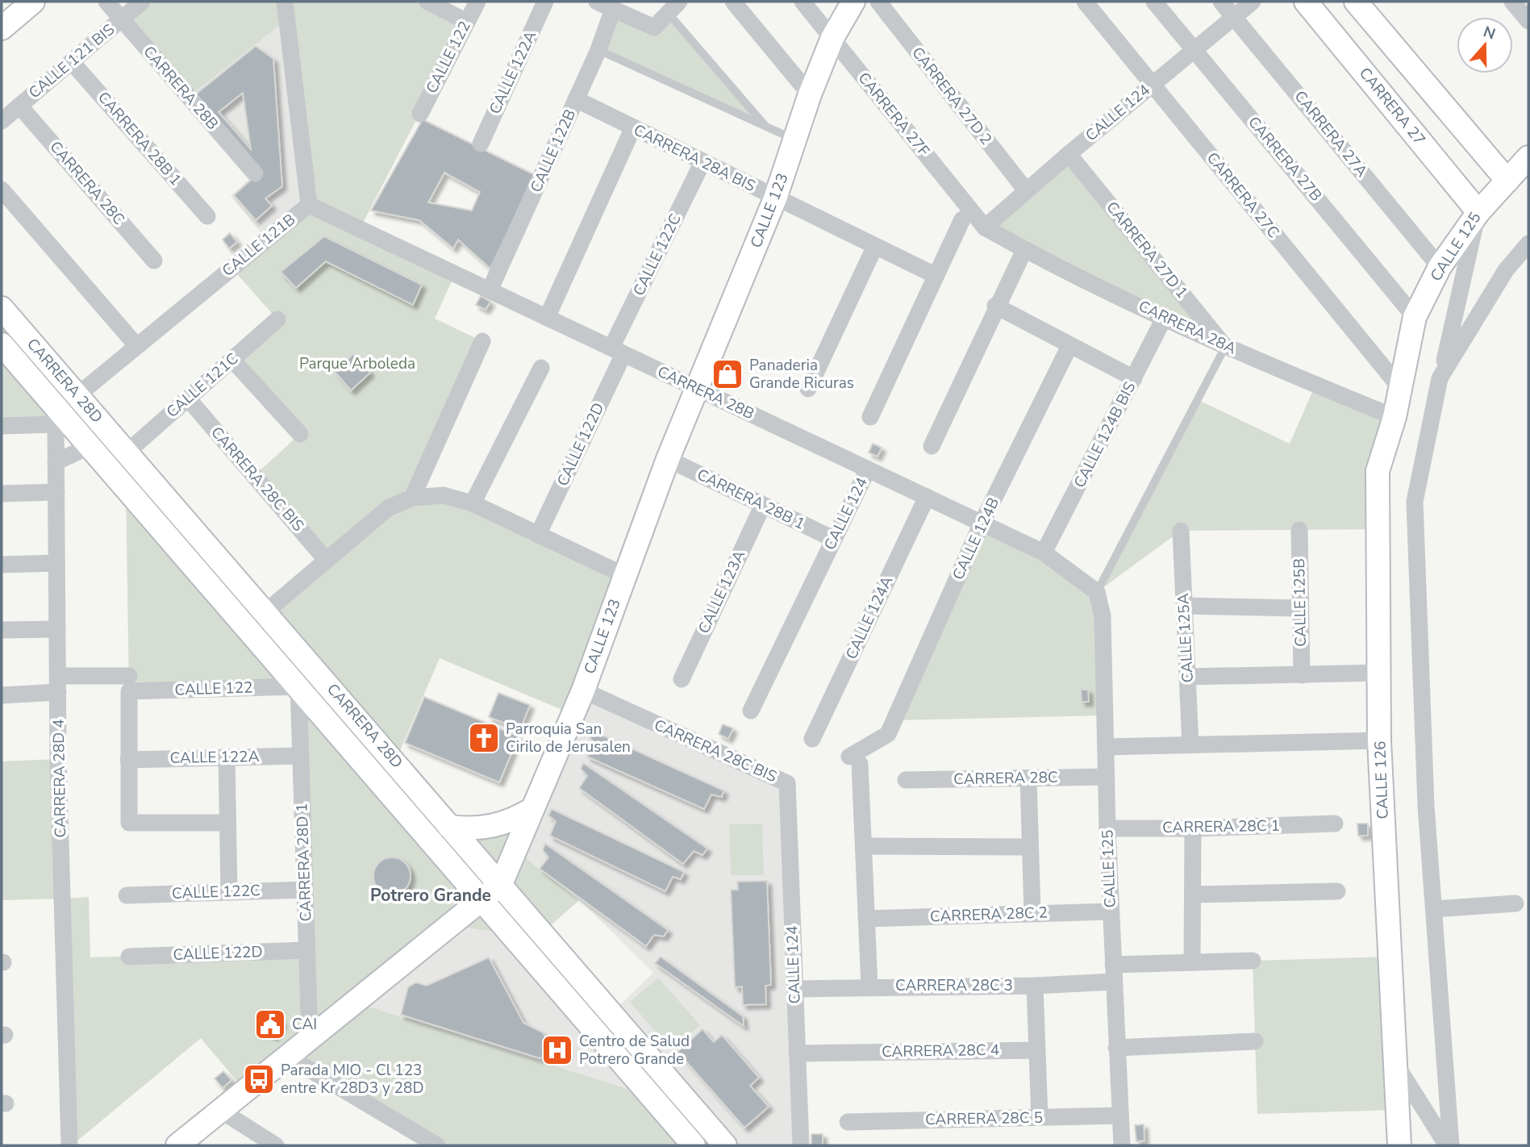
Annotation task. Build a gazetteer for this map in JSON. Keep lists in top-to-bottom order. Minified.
{"streets":{"street":["CALLE 122","CALLE 121 BIS","CALLE 122A","CARRERA 28B","CARRERA 27D 2","CARRERA 27","CALLE 124","CARRERA 27F","CARRERA 27A","CARRERA 28B 1","CALLE 122B","CARRERA 28A BIS","CARRERA 27B","CARRERA 28C","CARRERA 27C","CALLE 123","CALLE 121B","CALLE 125","CARRERA 27D 1","CALLE 122C","CARRERA 28A","CARRERA 28D","CALLE 121C","CALLE 124B BIS","CALLE 122D","CARRERA 28C BIS","CALLE 124B","CALLE 123A","CALLE 125B","CALLE 124A","CALLE 125A","CARRERA 28D 4","CALLE 126","CARRERA 28C 1","CARRERA 28D 1","CARRERA 28C 2","CARRERA 28C 3","CARRERA 28C 4","CARRERA 28C 5"]},"crossings":[["CALLE 122","CARRERA 28D"],["CALLE 122","CARRERA 28D 4"],["CALLE 122","CARRERA 28D 1"],["CALLE 121 BIS","CARRERA 28B"],["CALLE 121 BIS","CARRERA 28B 1"],["CALLE 121 BIS","CARRERA 28C"],["CALLE 122A","CARRERA 28D 1"],["CARRERA 28B","CALLE 124"],["CARRERA 28B","CALLE 122B"],["CARRERA 28B","CALLE 123"],["CARRERA 28B","CALLE 121B"],["CARRERA 28B","CALLE 125"],["CARRERA 28B","CALLE 122C"],["CARRERA 28B","CALLE 124B BIS"],["CARRERA 28B","CALLE 122D"],["CARRERA 28B","CALLE 124B"],["CARRERA 28B","CALLE 124A"],["CARRERA 27D 2","CALLE 124"],["CARRERA 27","CALLE 125"],["CALLE 124","CARRERA 27F"],["CALLE 124","CARRERA 27A"],["CALLE 124","CARRERA 28B 1"],["CALLE 124","CARRERA 27B"],["CALLE 124","CARRERA 27C"],["CALLE 124","CARRERA 27D 1"],["CALLE 124","CARRERA 28A"],["CALLE 124","CARRERA 28C BIS"],["CALLE 124","CARRERA 28C 3"],["CALLE 124","CARRERA 28C 4"],["CARRERA 27F","CALLE 123"],["CARRERA 27F","CARRERA 28A"],["CARRERA 27A","CALLE 125"],["CARRERA 28B 1","CALLE 123"],["CARRERA 28B 1","CALLE 123A"],["CALLE 122B","CARRERA 28A BIS"],["CARRERA 28A BIS","CALLE 123"],["CARRERA 28A BIS","CALLE 122C"],["CARRERA 27B","CALLE 125"],["CARRERA 28C","CALLE 125"],["CARRERA 27C","CALLE 125"],["CALLE 123","CARRERA 28D"],["CALLE 123","CARRERA 28C BIS"],["CALLE 123","CARRERA 28D 1"],["CALLE 121B","CARRERA 28D"],["CALLE 125","CARRERA 28A"],["CALLE 125","CALLE 126"],["CALLE 125","CARRERA 28C 1"],["CALLE 125","CARRERA 28C 2"],["CALLE 125","CARRERA 28C 3"],["CALLE 125","CARRERA 28C 5"],["CARRERA 27D 1","CARRERA 28A"],["CALLE 122C","CALLE 122D"],["CALLE 122C","CARRERA 28D 1"],["CARRERA 28A","CALLE 124B BIS"],["CARRERA 28A","CALLE 126"],["CARRERA 28D","CALLE 121C"],["CARRERA 28D","CARRERA 28D 4"],["CARRERA 28D","CARRERA 28D 1"],["CALLE 121C","CARRERA 28C BIS"],["CALLE 122D","CARRERA 28D 1"]],"districts":["Potrero Grande"],"parks":["Parque Arboleda"],"places":{"shop":["Panaderia Grande Ricuras"],"church":["Parroquia San Cirilo de Jerusalen"],"public building":["CAI"],"hospital":["Centro de Salud Potrero Grande"],"bus stop":["Parada MIO - Cl 123 entre Kr 28D3 y 28D"]},"north":"top"}
